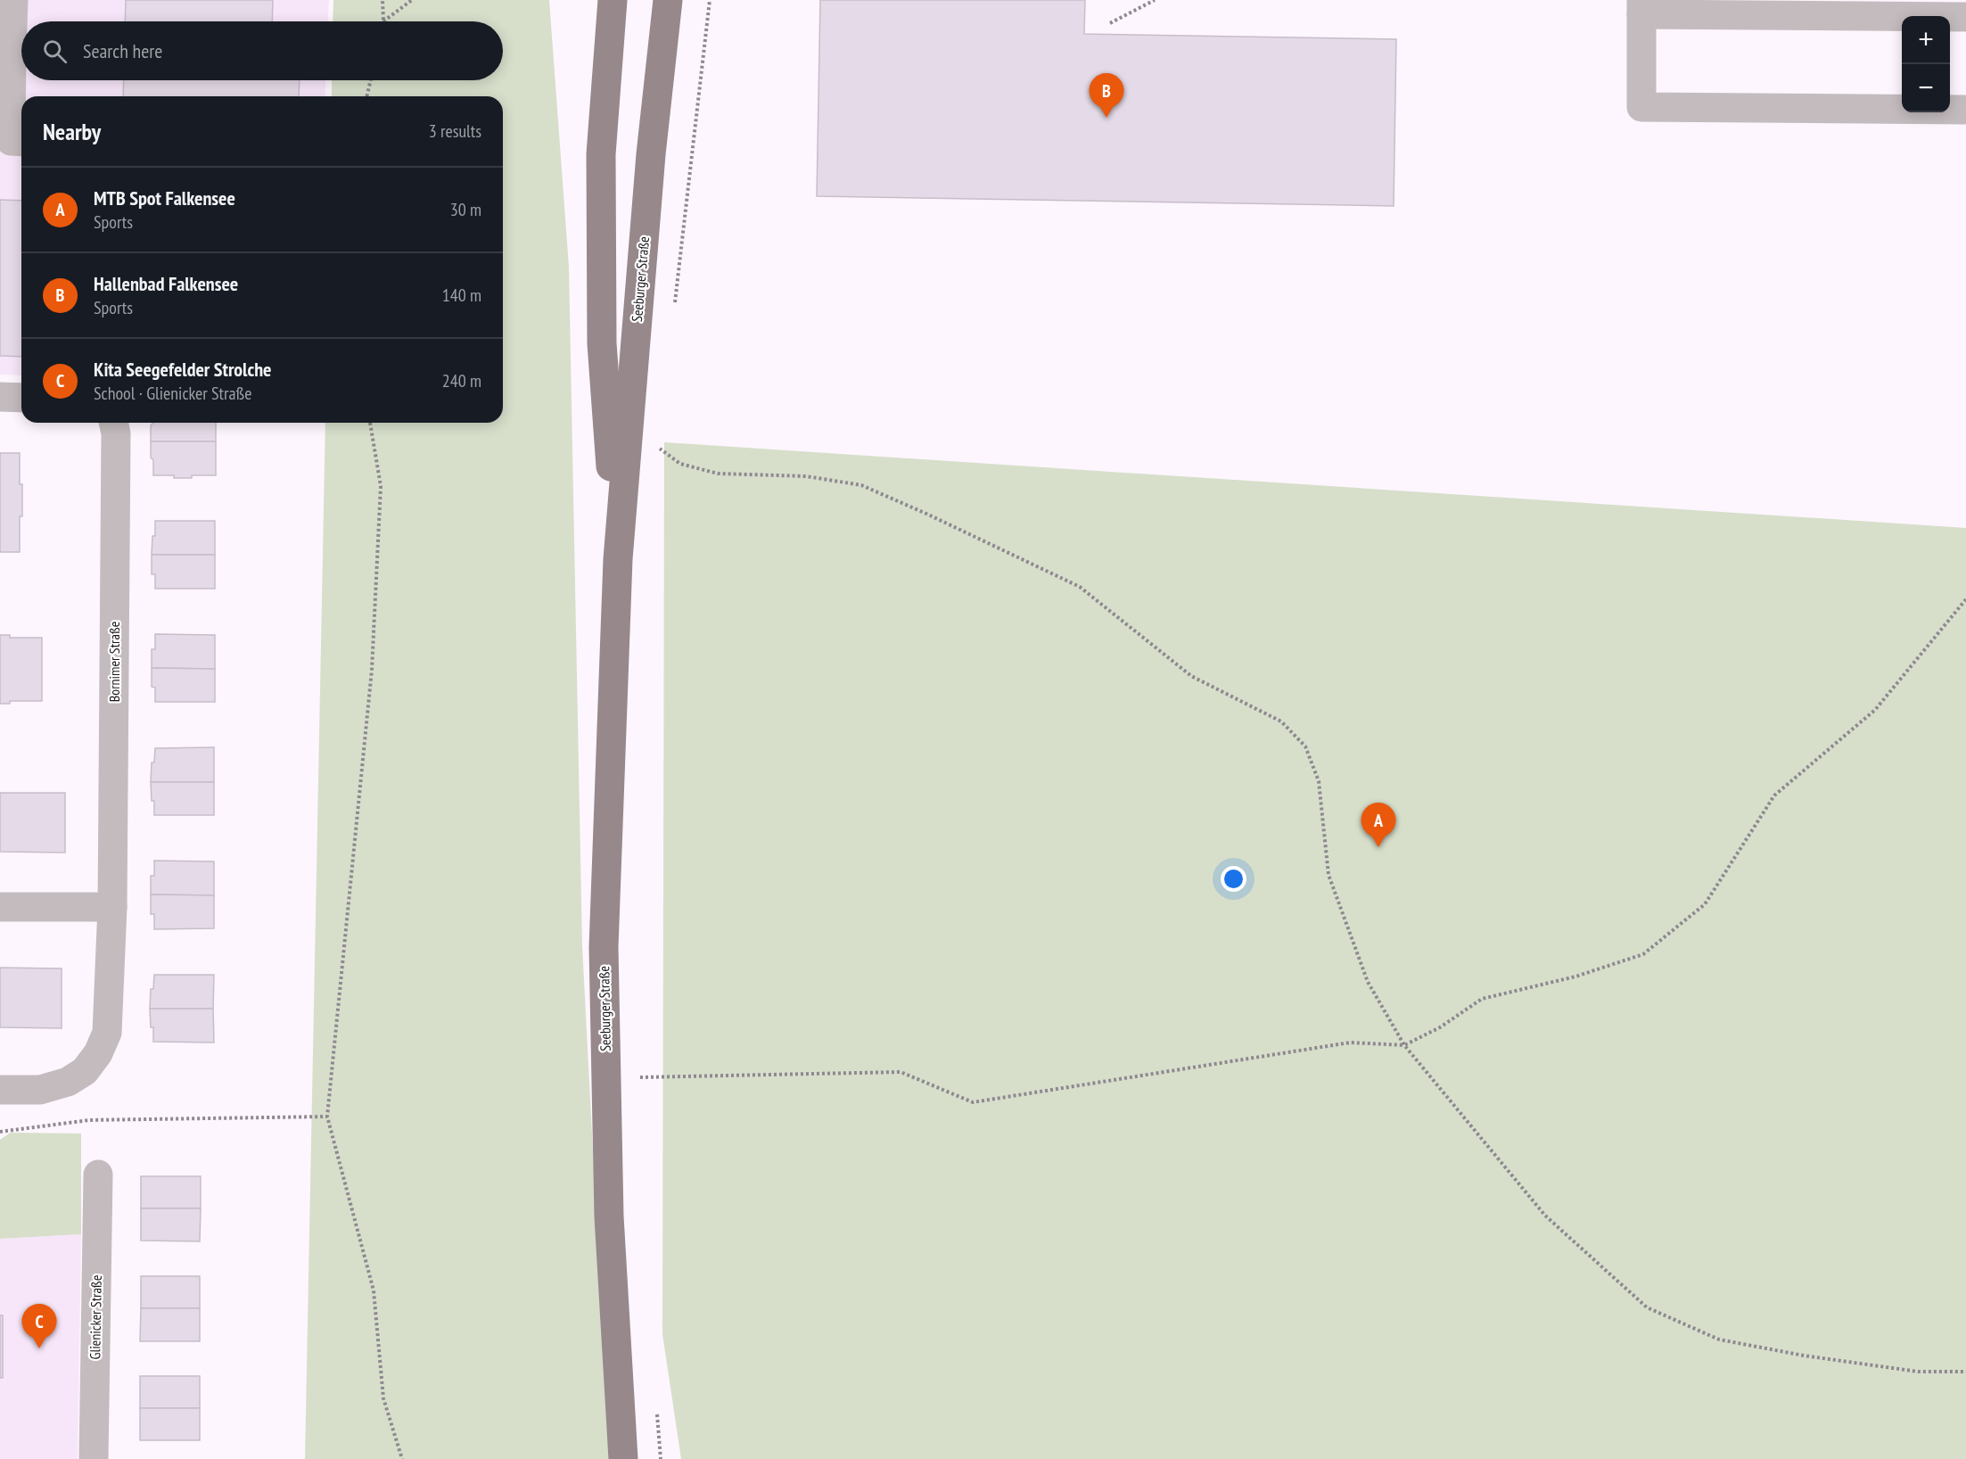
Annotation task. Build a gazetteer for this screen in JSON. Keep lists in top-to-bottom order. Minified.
{"streets":{"main road":["Seeburger Straße"],"street":["Bornimer Straße","Glienicker Straße"]},"page":{"map_buttons":["+","−"],"search":"Search here","pins":["B","A","C"],"heading":["Nearby","3 results"],"list":[{"mark":"A","name":"MTB Spot Falkensee","note":"Sports","value":"30 m"},{"mark":"B","name":"Hallenbad Falkensee","note":"Sports","value":"140 m"},{"mark":"C","name":"Kita Seegefelder Strolche","note":"School · Glienicker Straße","value":"240 m"}]}}
